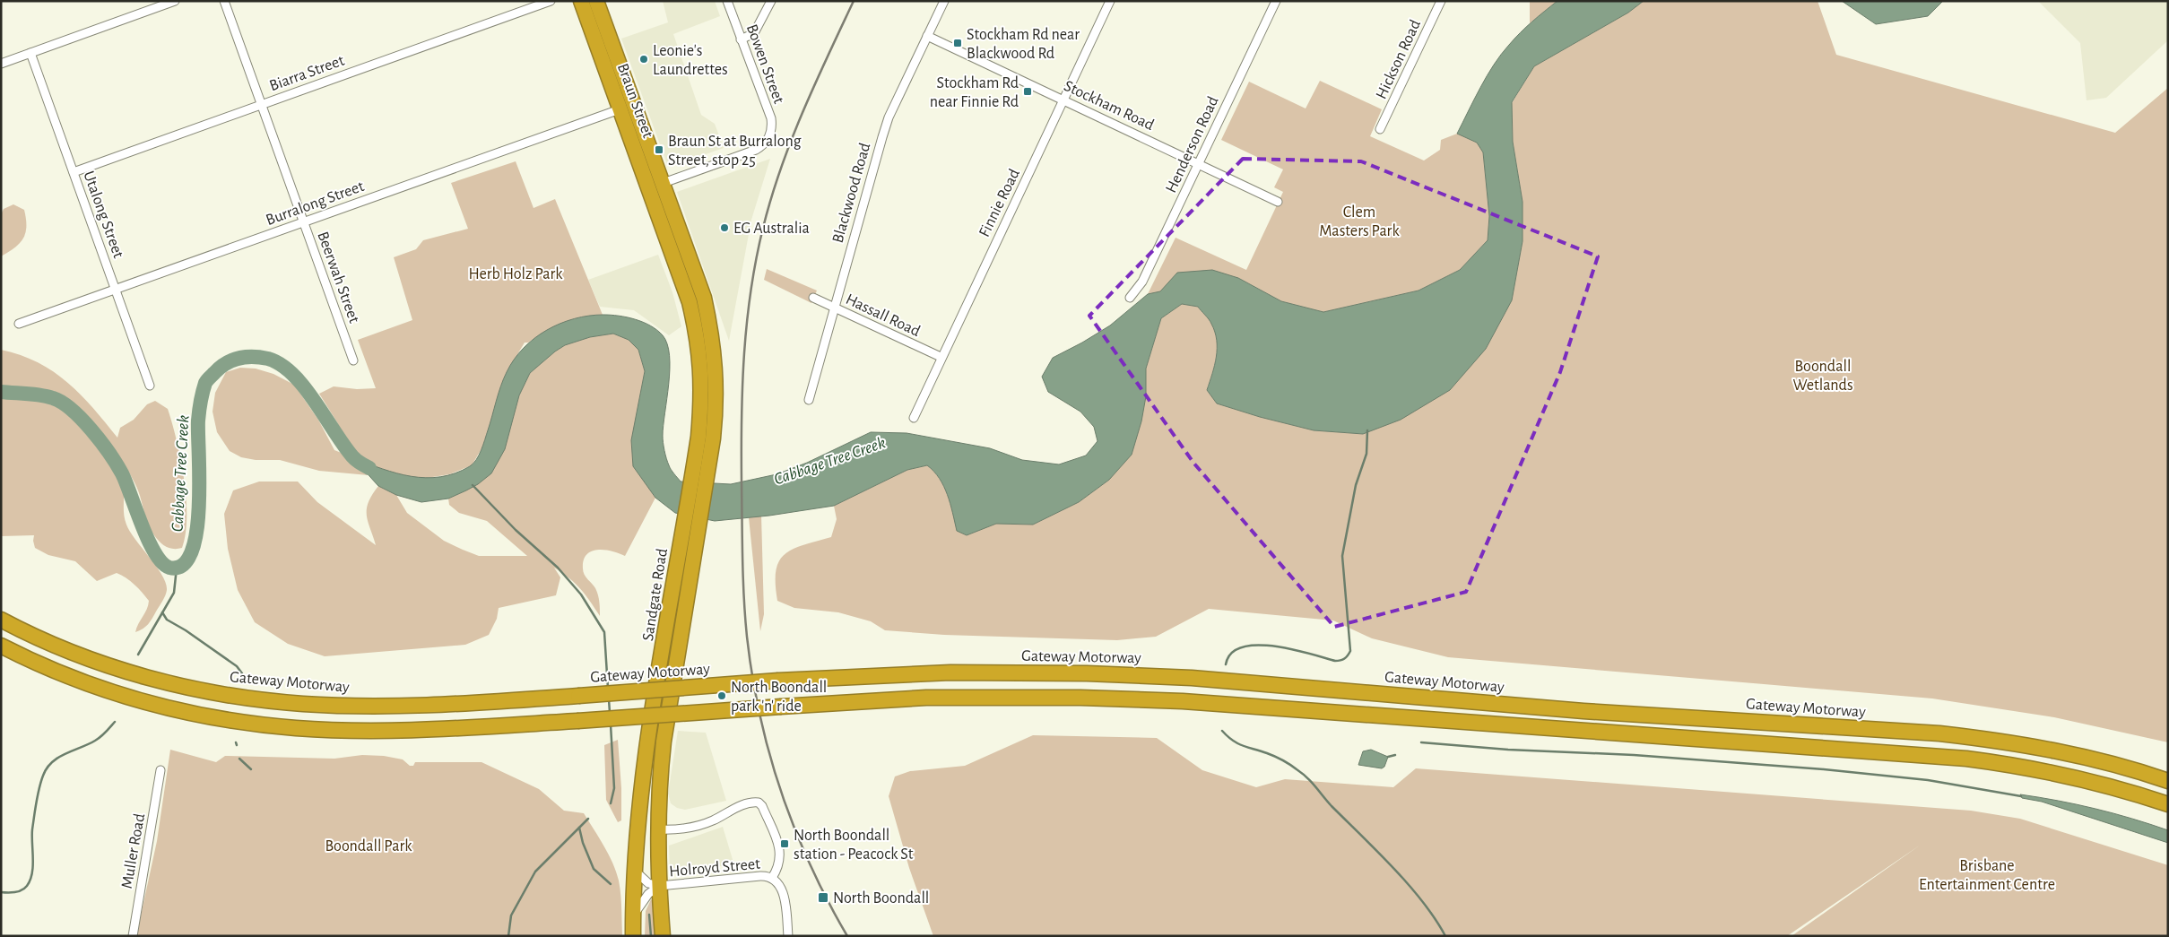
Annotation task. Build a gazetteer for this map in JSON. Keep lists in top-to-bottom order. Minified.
{"streets":{"highway":["Braun Street","Sandgate Road","Gateway Motorway"],"street":["Hickson Road","Bowen Street","Biarra Street","Stockham Road","Henderson Road","Blackwood Road","Burralong Street","Finnie Road","Utalong Street","Beerwah Street","Hassall Road","Muller Road","Holroyd Street"]},"crossings":[["Bowen Street","Braun Street"],["Biarra Street","Utalong Street"],["Biarra Street","Beerwah Street"],["Braun Street","Burralong Street"],["Braun Street","Sandgate Road"],["Stockham Road","Henderson Road"],["Stockham Road","Blackwood Road"],["Stockham Road","Finnie Road"],["Blackwood Road","Hassall Road"],["Burralong Street","Utalong Street"],["Burralong Street","Beerwah Street"],["Finnie Road","Hassall Road"],["Sandgate Road","Holroyd Street"]],"water":["Cabbage Tree Creek"],"parks":["Clem Masters Park","Herb Holz Park","Boondall Wetlands","Boondall Park","Brisbane Entertainment Centre"],"places":{"transit":["Stockham Rd near Blackwood Rd","Stockham Rd near Finnie Rd","Braun St at Burralong Street, stop 25","North Boondall station - Peacock St","North Boondall"],"other":["Leonie's Laundrettes","EG Australia","North Boondall park 'n' ride"]}}
